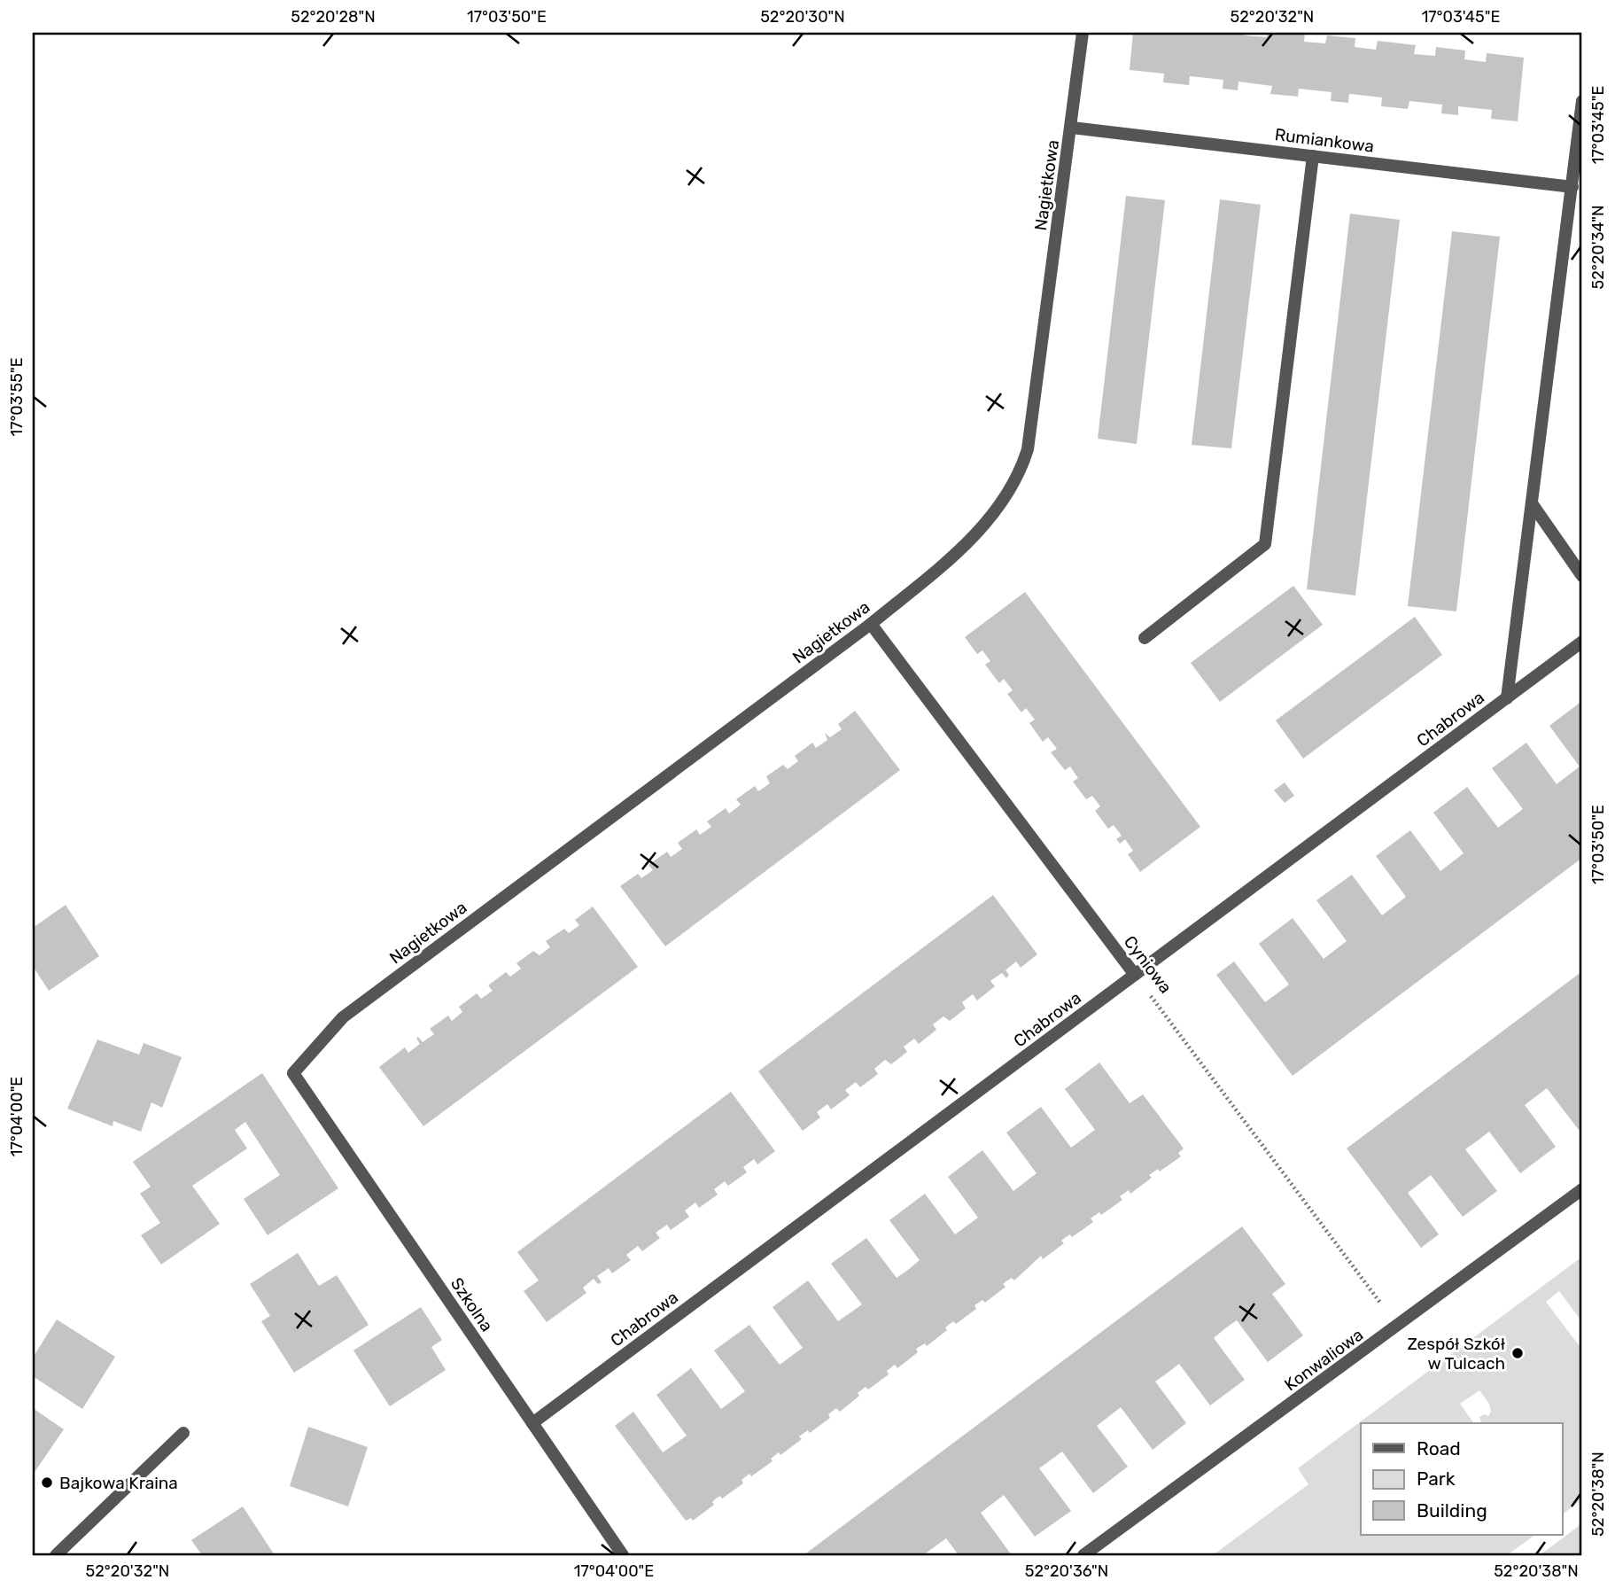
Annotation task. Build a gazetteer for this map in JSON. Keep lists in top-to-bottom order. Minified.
{"streets":{"street":["Rumiankowa","Nagietkowa","Chabrowa","Cyniowa","Szkolna","Konwaliowa"]},"crossings":[["Rumiankowa","Nagietkowa"],["Nagietkowa","Cyniowa"],["Nagietkowa","Szkolna"],["Chabrowa","Cyniowa"],["Chabrowa","Szkolna"],["Cyniowa","Konwaliowa"]],"places":["Zespół Szkół w Tulcach","Bajkowa Kraina"],"legend":["Road","Park","Building"],"coordinates":["52°20'28\"N","17°03'50\"E","52°20'30\"N","52°20'32\"N","17°03'45\"E","52°20'34\"N","17°03'55\"E","17°04'00\"E","52°20'38\"N","52°20'36\"N"]}
